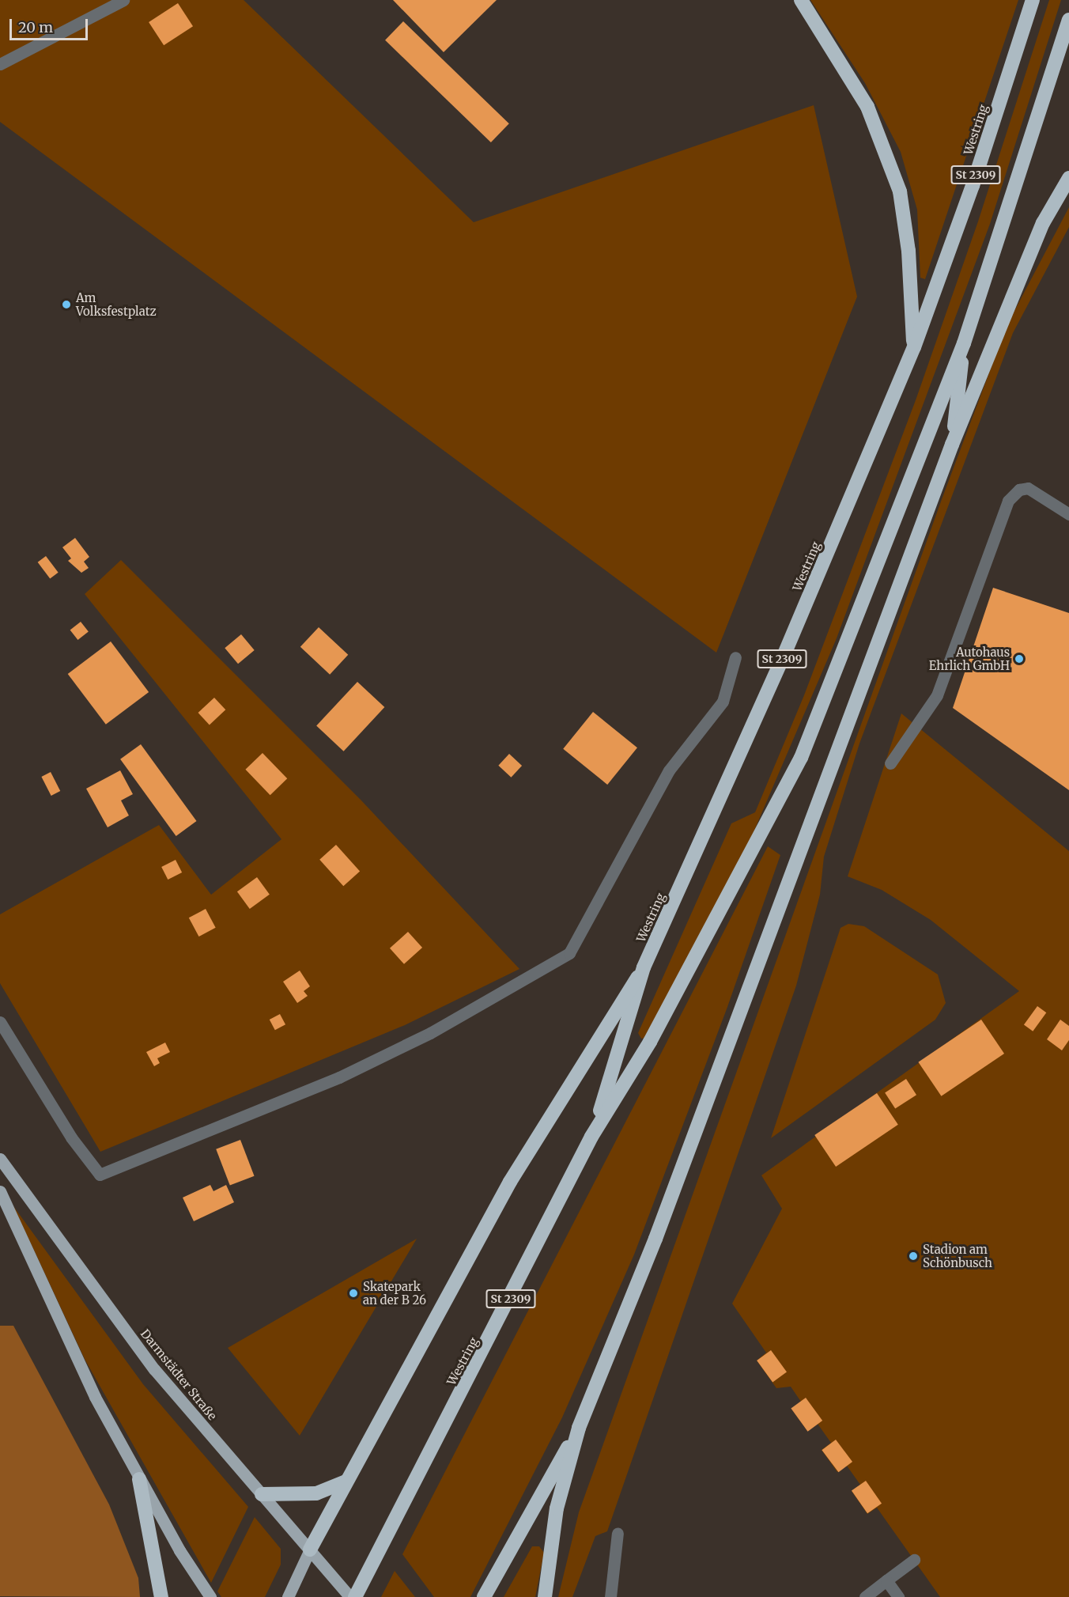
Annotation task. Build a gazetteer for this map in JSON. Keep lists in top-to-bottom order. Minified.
{"streets":{"highway":["Westring","St 2309"],"main road":["Darmstädter Straße"]},"places":["Am Volksfestplatz","Autohaus Ehrlich GmbH","Stadion am Schönbusch","Skatepark an der B 26"],"scale_bar":"20 m"}
